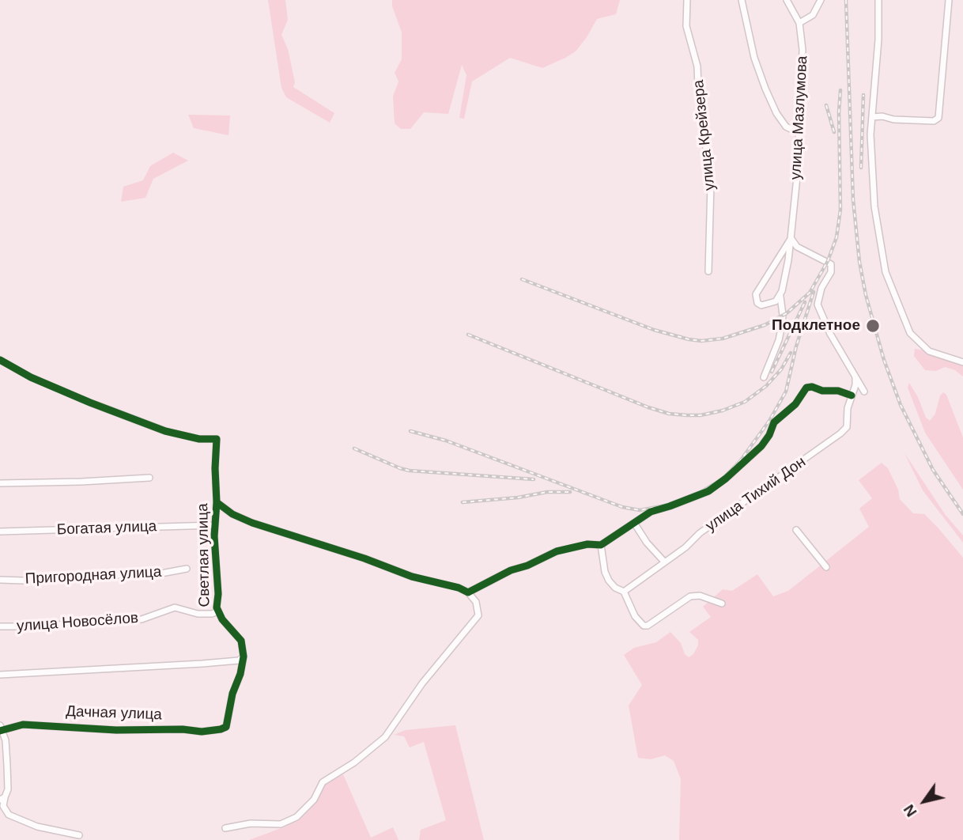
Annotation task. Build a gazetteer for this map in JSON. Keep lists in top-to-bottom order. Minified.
{"streets":{"street":["улица Мазлумова","улица Крейзера","улица Тихий Дон","Богатая улица","Светлая улица","Пригородная улица","улица Новосёлов","Дачная улица"]},"crossings":[["Богатая улица","Светлая улица"],["Светлая улица","улица Новосёлов"],["Светлая улица","Дачная улица"]],"places":["Подклетное"],"north":"bottom left"}
